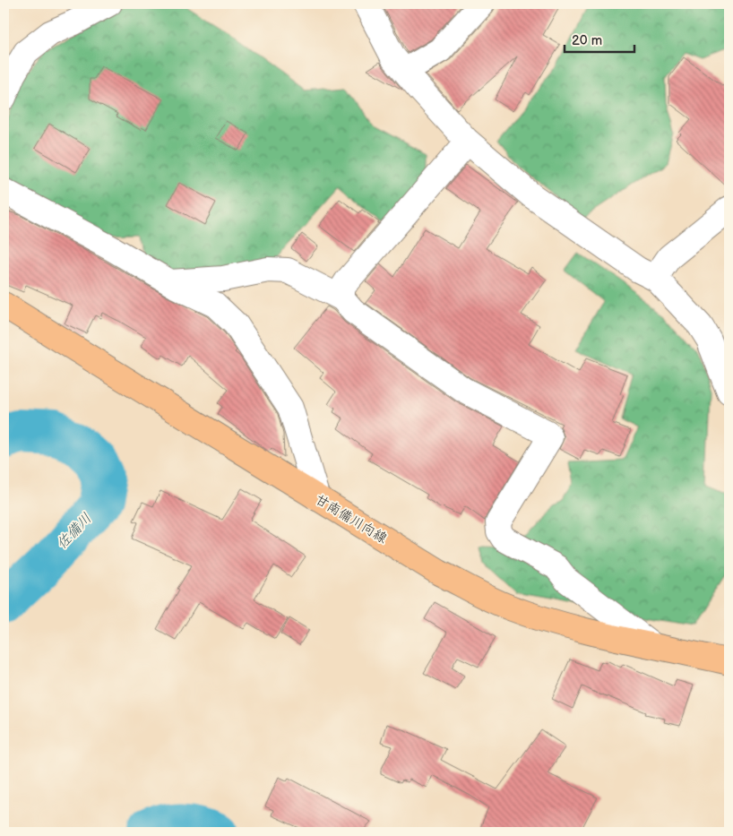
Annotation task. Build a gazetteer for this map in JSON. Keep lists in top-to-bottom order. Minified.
{"streets":{"main road":["甘南備川向線"]},"water":["佐備川"],"scale_bar":"20 m"}
